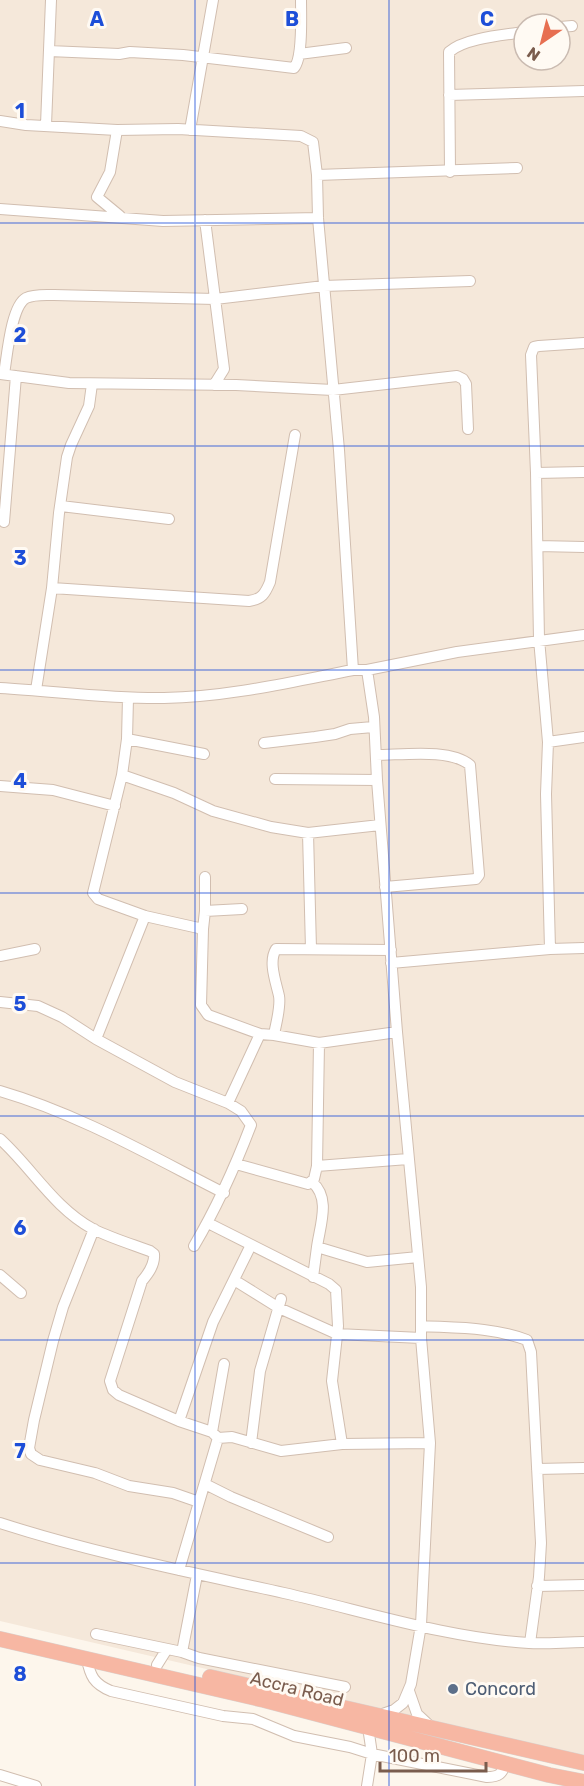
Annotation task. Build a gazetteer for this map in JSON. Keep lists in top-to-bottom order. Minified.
{"streets":{"highway":["Accra Road"]},"places":["Concord"],"scale_bar":"100 m","north":"bottom left","grid":{"columns":["A","B","C"],"rows":["1","2","3","4","5","6","7","8"]}}
